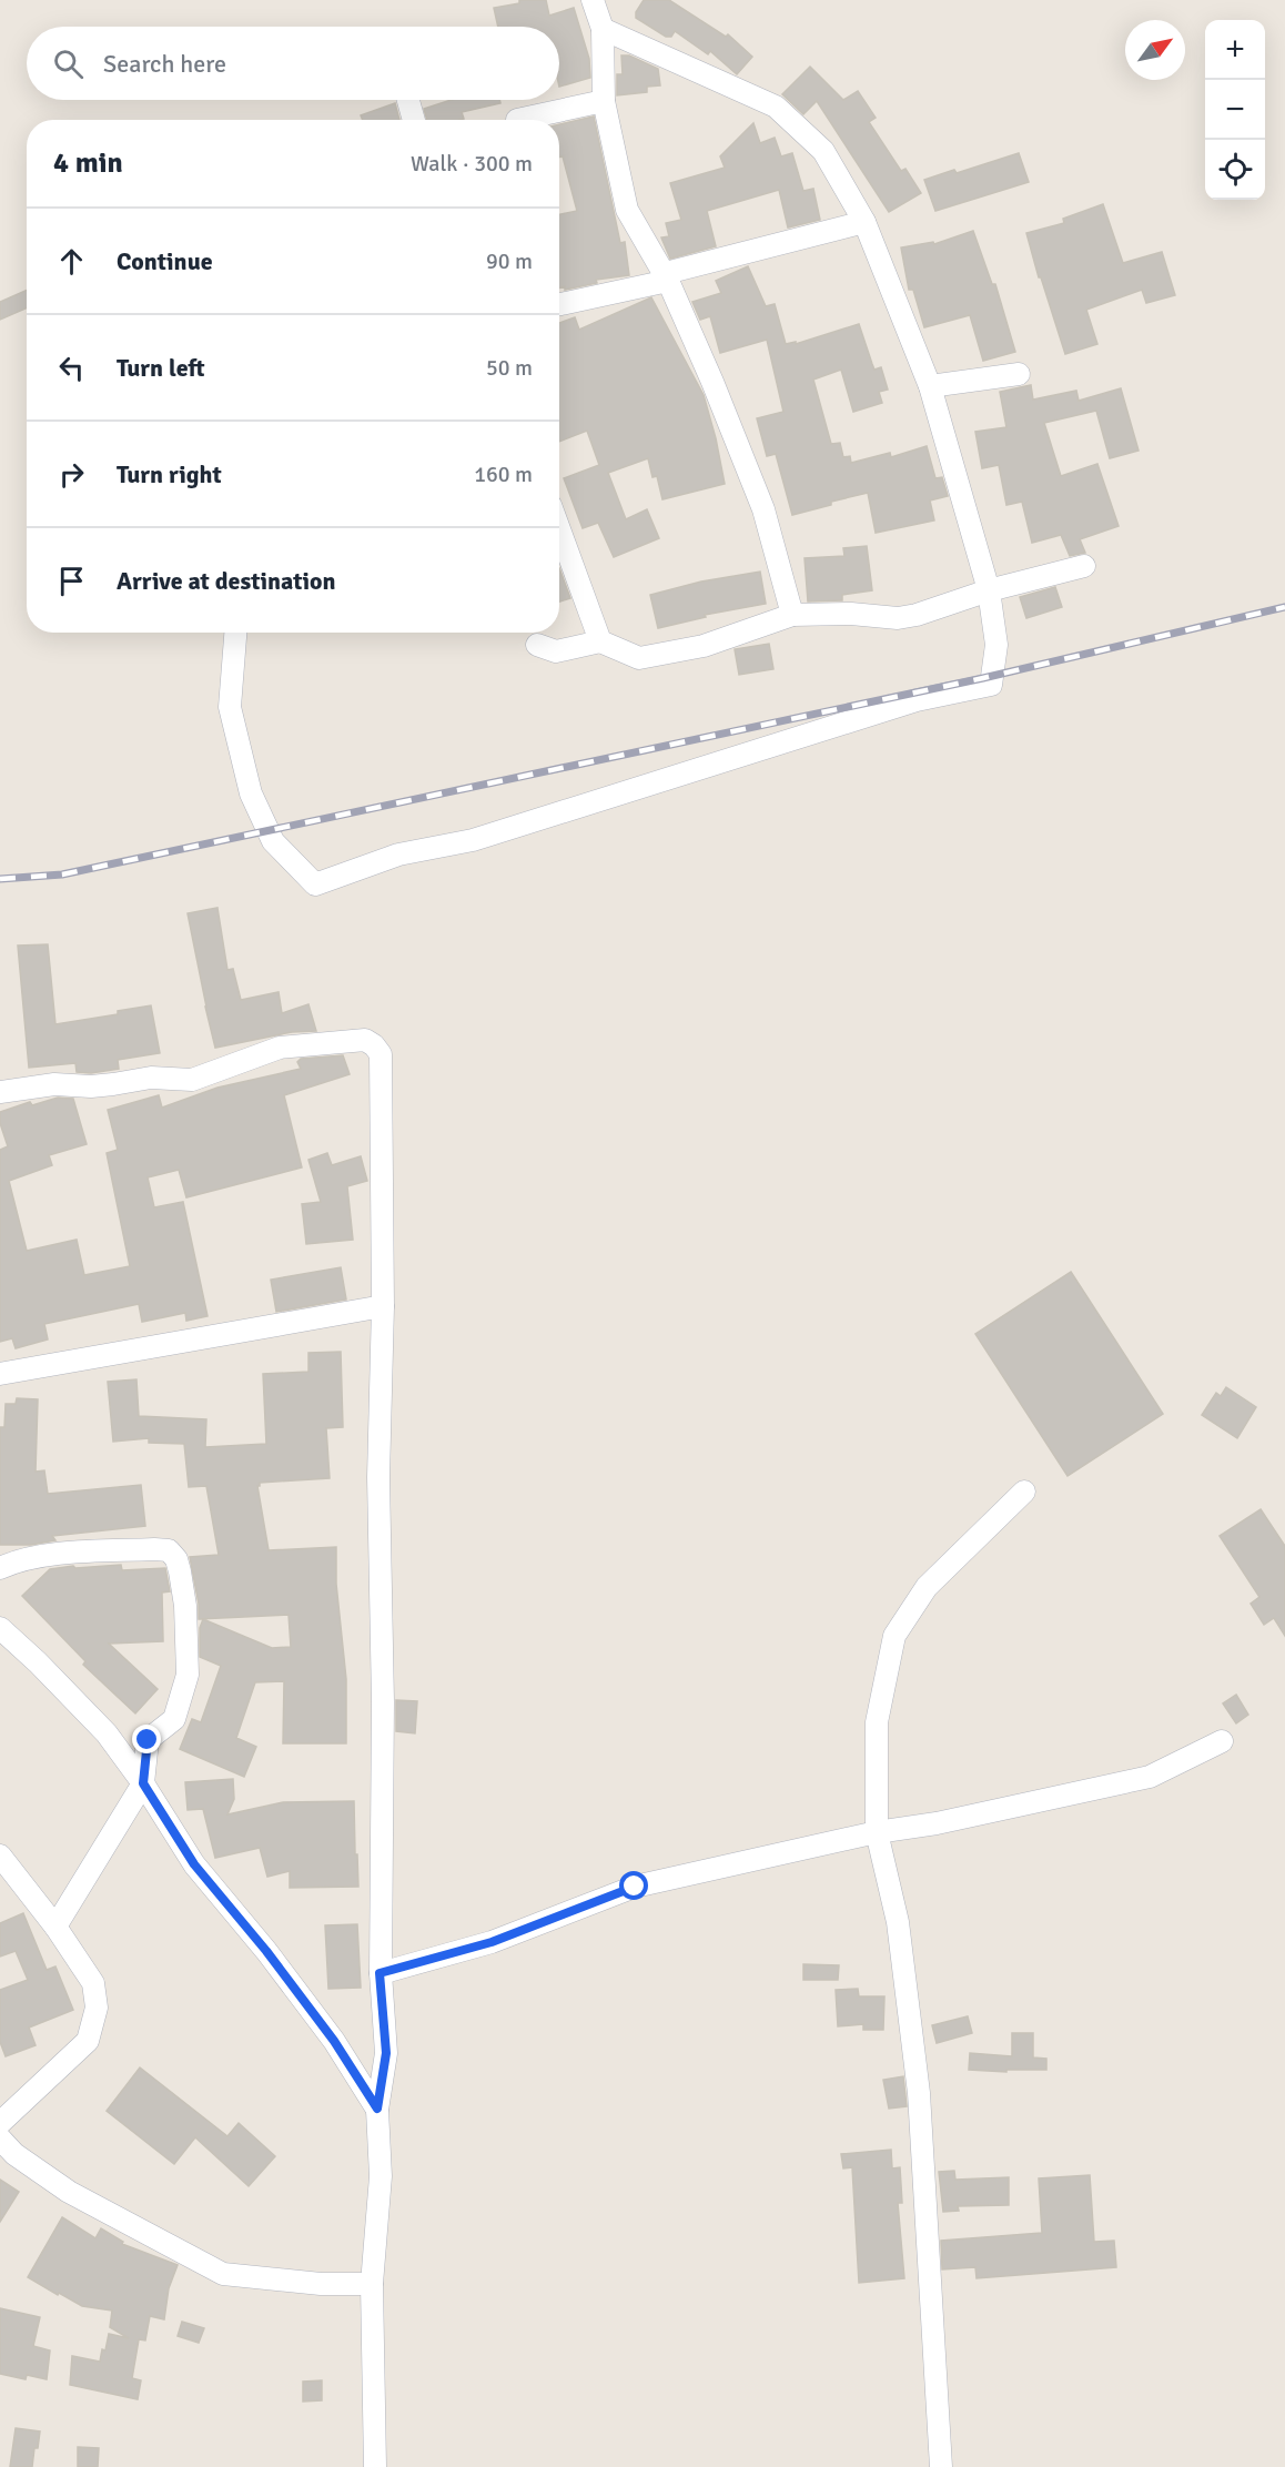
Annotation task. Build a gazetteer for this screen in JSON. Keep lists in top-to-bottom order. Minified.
{"north":"top right","page":{"map_buttons":["+","−"],"search":"Search here","heading":["4 min","Walk · 300 m"],"list":[["Continue","90 m"],["Turn left","50 m"],["Turn right","160 m"],"Arrive at destination"]}}
